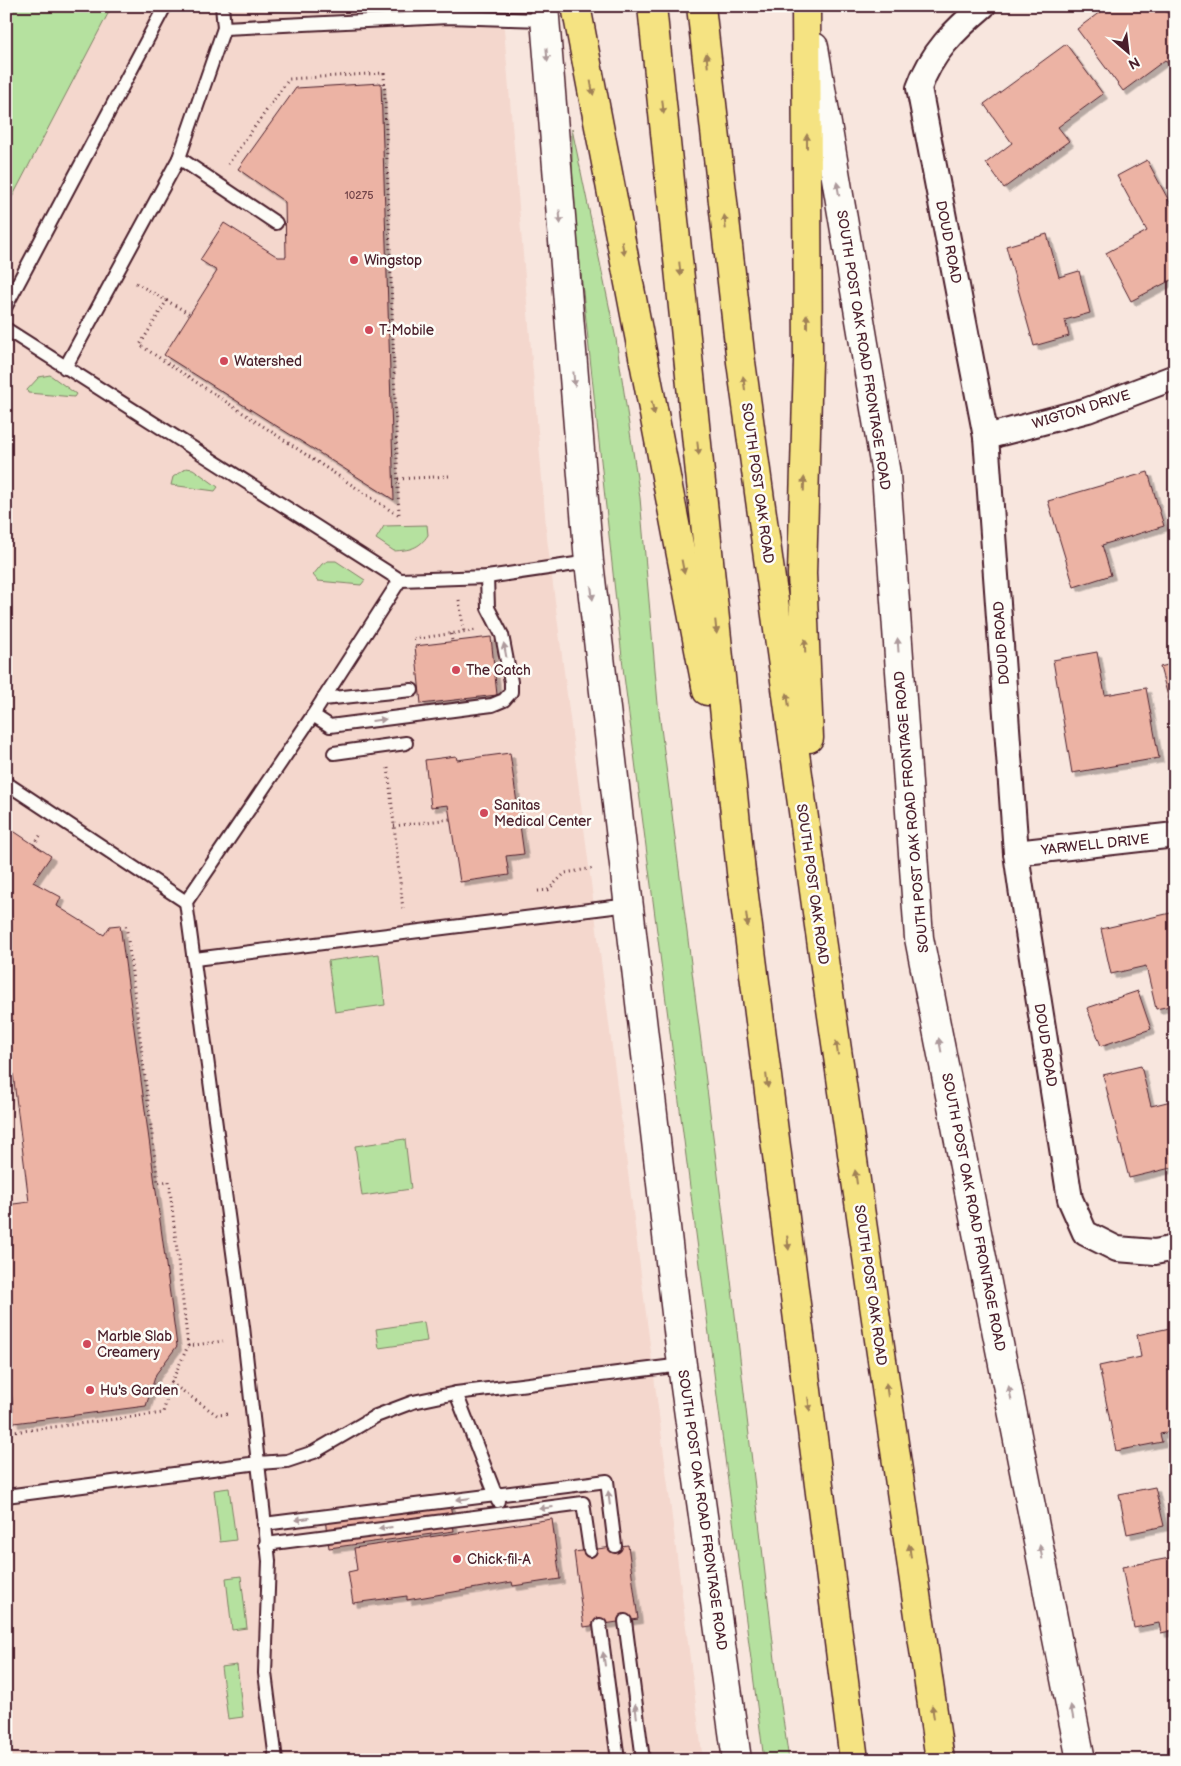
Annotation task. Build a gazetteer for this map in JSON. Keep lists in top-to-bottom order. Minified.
{"streets":{"highway":["SOUTH POST OAK ROAD"],"main road":["SOUTH POST OAK ROAD FRONTAGE ROAD"],"street":["DOUD ROAD","WIGTON DRIVE","YARWELL DRIVE"]},"crossings":[["DOUD ROAD","WIGTON DRIVE"],["DOUD ROAD","YARWELL DRIVE"]],"places":["Wingstop","T-Mobile","Watershed","The Catch","Sanitas Medical Center","Marble Slab Creamery","Hu's Garden","Chick-fil-A"],"house_numbers":["10275"],"north":"bottom right"}
